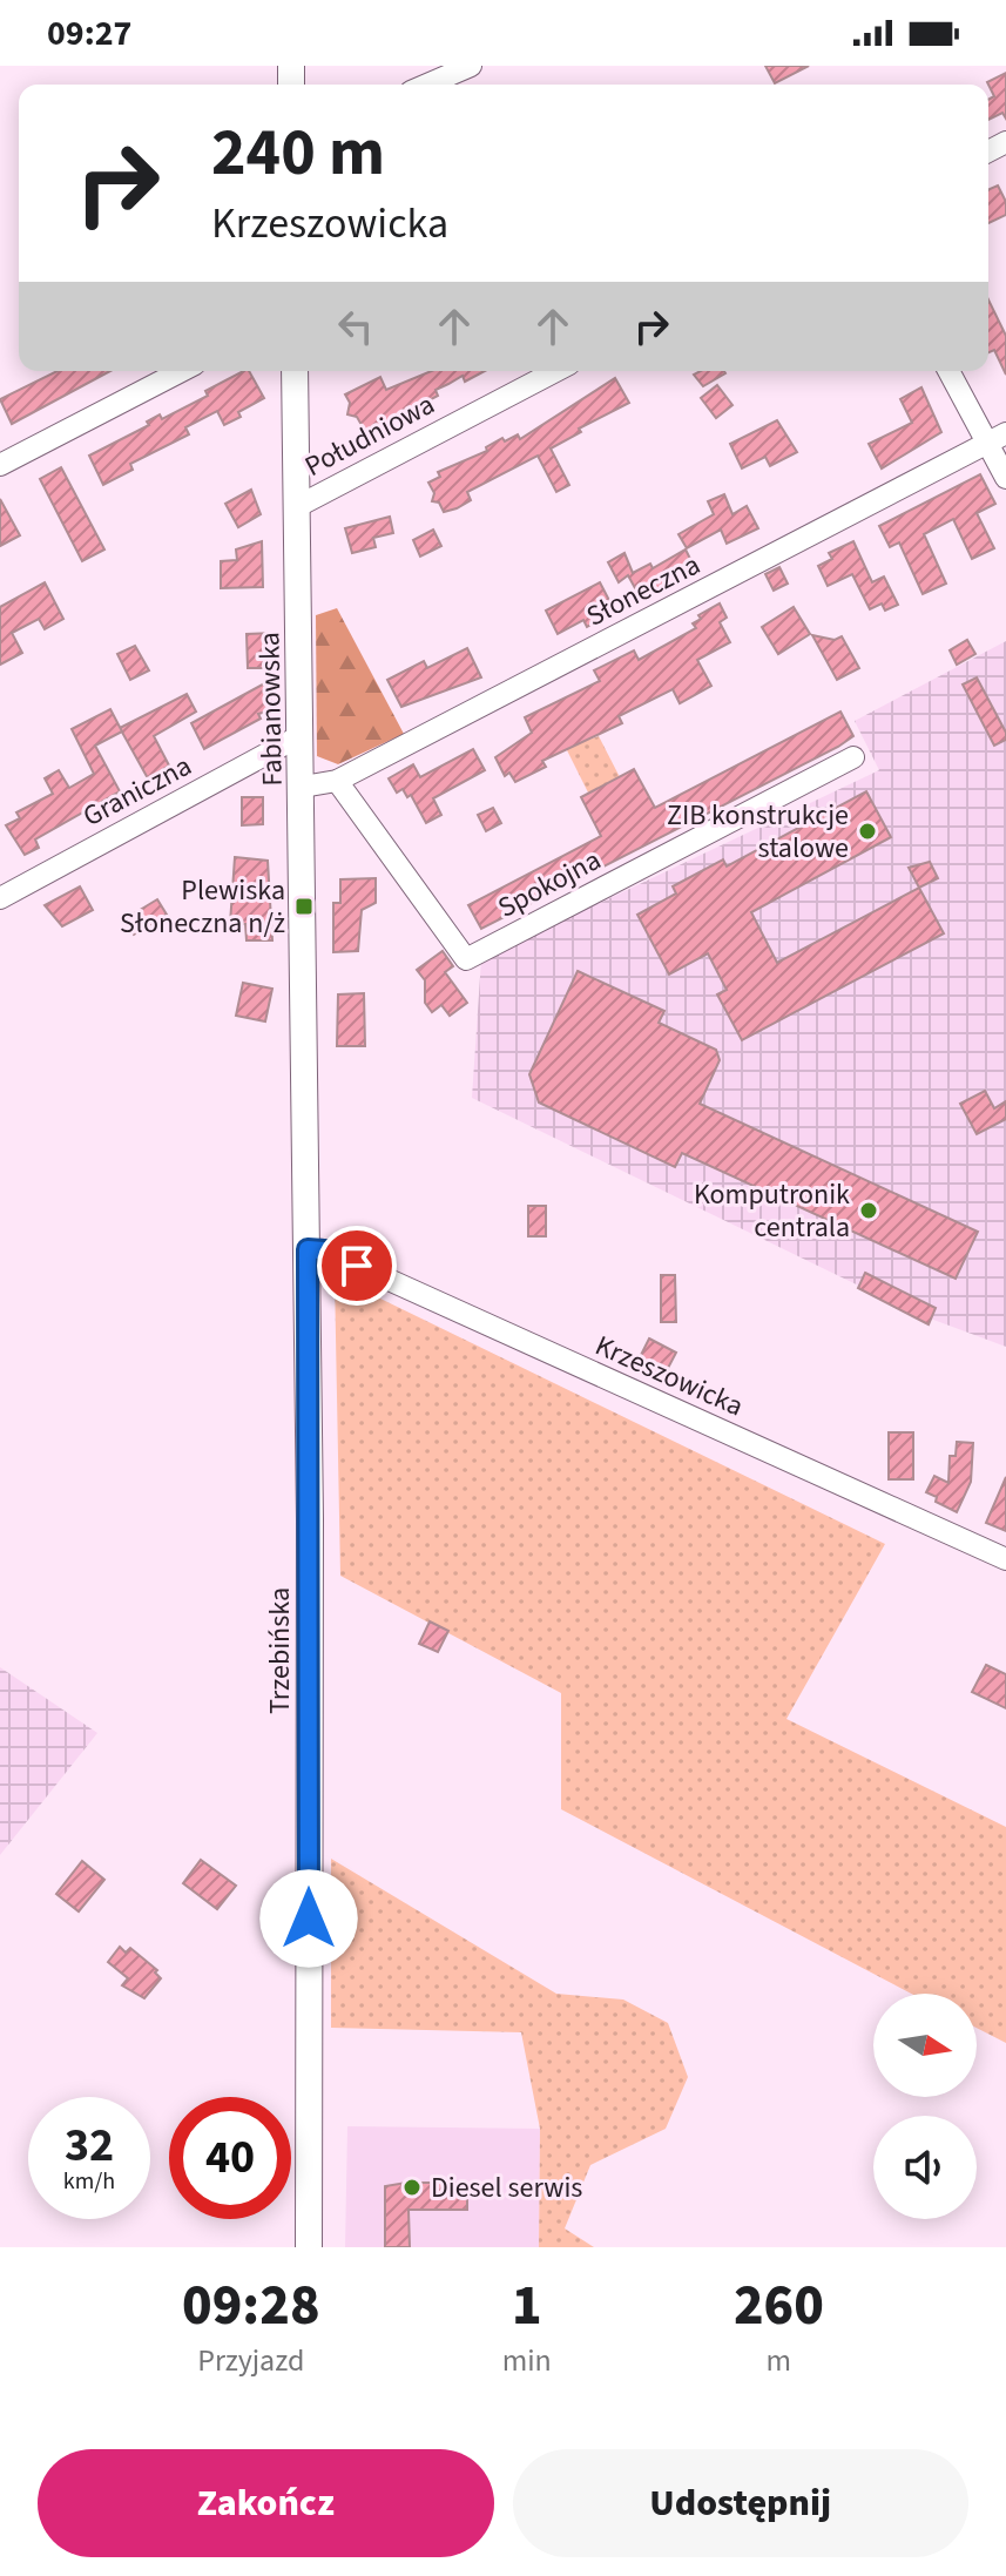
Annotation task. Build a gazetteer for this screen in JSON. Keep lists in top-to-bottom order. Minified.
{"streets":{"street":["Południowa","Słoneczna","Fabianowska","Graniczna","Spokojna","Krzeszowicka","Trzebińska"]},"crossings":[["Południowa","Fabianowska"],["Słoneczna","Fabianowska"],["Słoneczna","Spokojna"],["Fabianowska","Graniczna"],["Fabianowska","Trzebińska"],["Krzeszowicka","Trzebińska"]],"places":{"other":["ZIB konstrukcje stalowe","Komputronik centrala","Diesel serwis"],"transit":["Plewiska Słoneczna n/ż"]},"north":"right","page":{"status":"09:27","turn":["240 m","Krzeszowicka"],"speed":"32 km/h","limit":"40","eta":["09:28","Przyjazd","1","min","260","m"],"buttons":["Zakończ","Udostępnij"]}}
